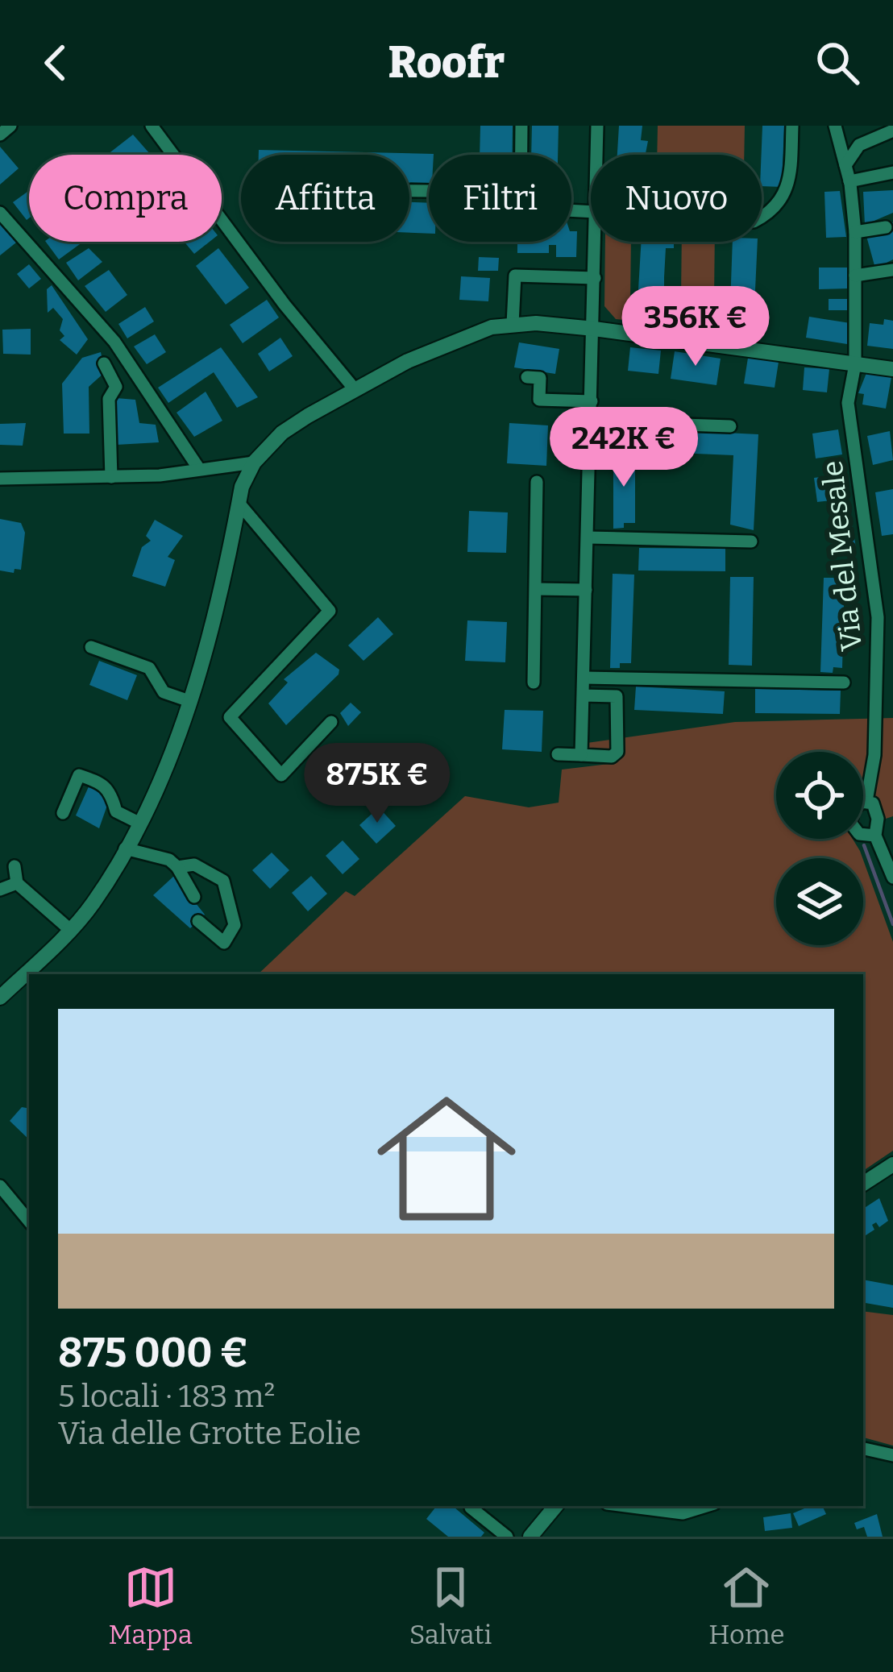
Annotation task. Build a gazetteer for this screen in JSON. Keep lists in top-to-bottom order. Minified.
{"streets":{"street":["Via del Mesale"]},"page":{"header":"Roofr","chip":["Compra","Affitta","Filtri","Nuovo"],"price":["356K €","242K €","875K €"],"list":[{"name":"875 000 €","note":"5 locali · 183 m² · Via delle Grotte Eolie"}],"tabs":["Mappa","Salvati","Home"]}}
